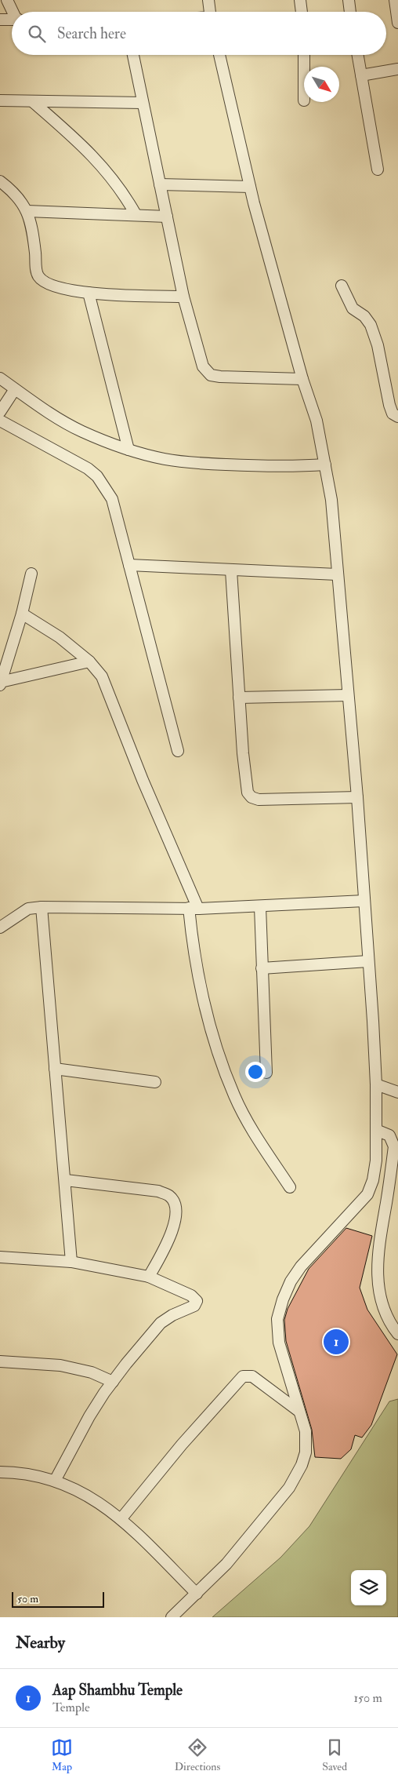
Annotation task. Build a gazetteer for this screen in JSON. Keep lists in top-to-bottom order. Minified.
{"scale_bar":"50 m","north":"bottom right","page":{"search":"Search here","pins":"1","scale":"50 m","heading":"Nearby","list":[{"mark":"1","name":"Aap Shambhu Temple","note":"Temple","value":"150 m"}],"nav":["Map","Directions","Saved"]}}
